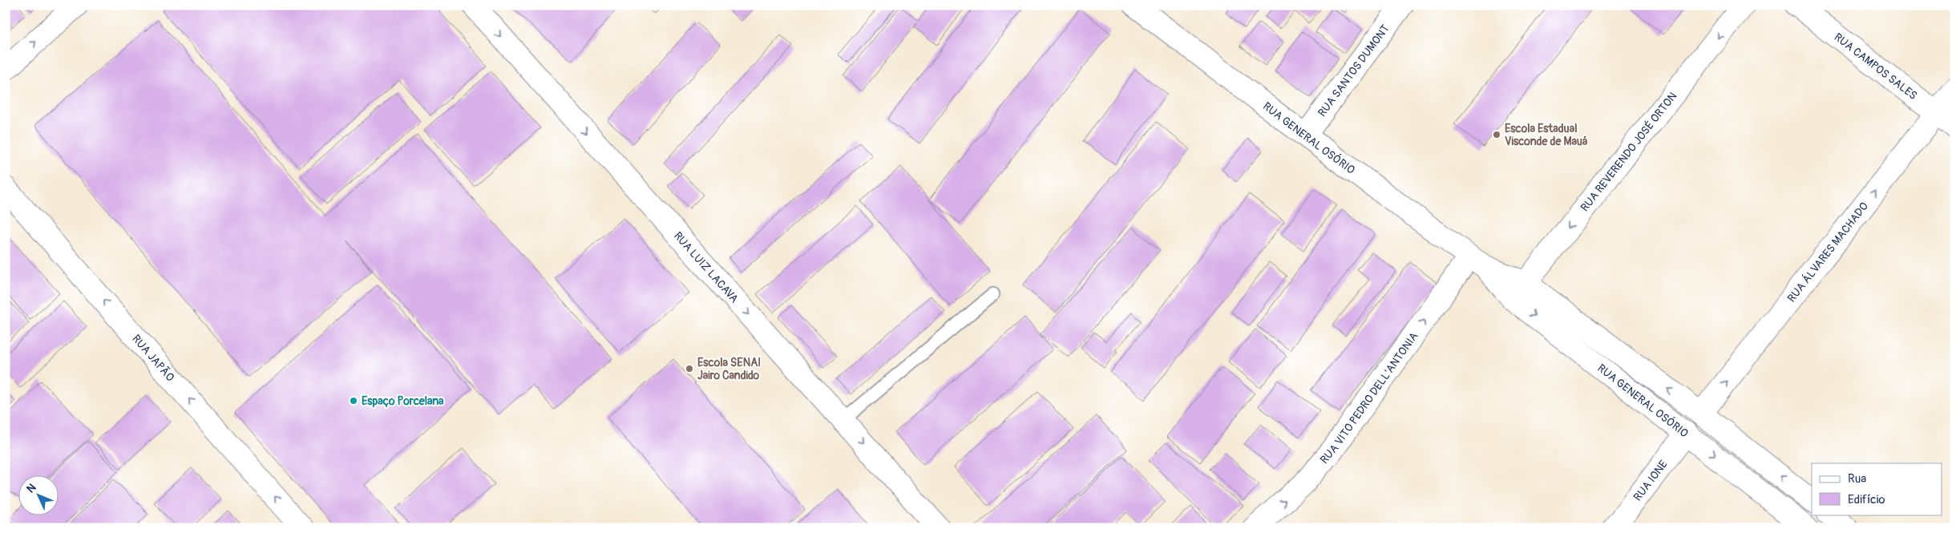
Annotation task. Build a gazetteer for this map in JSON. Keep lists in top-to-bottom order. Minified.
{"streets":{"street":["RUA CAMPOS SALES","RUA SANTOS DUMONT","RUA GENERAL OSÓRIO","RUA REVERENDO JOSÉ ORTON","RUA ÁLVARES MACHADO","RUA LUIZ LACAVA","RUA JAPÃO","RUA VITO PEDRO DELL'ANTONIA","RUA IONE"]},"crossings":[["RUA CAMPOS SALES","RUA ÁLVARES MACHADO"],["RUA SANTOS DUMONT","RUA GENERAL OSÓRIO"],["RUA GENERAL OSÓRIO","RUA REVERENDO JOSÉ ORTON"],["RUA GENERAL OSÓRIO","RUA ÁLVARES MACHADO"],["RUA GENERAL OSÓRIO","RUA VITO PEDRO DELL'ANTONIA"],["RUA GENERAL OSÓRIO","RUA IONE"]],"one_way":["RUA REVERENDO JOSÉ ORTON","RUA ÁLVARES MACHADO","RUA LUIZ LACAVA","RUA JAPÃO","RUA VITO PEDRO DELL'ANTONIA"],"places":["Escola Estadual Visconde de Mauá","Escola SENAI Jairo Candido","Espaço Porcelana"],"legend":["Rua","Edifício"],"north":"top left"}
